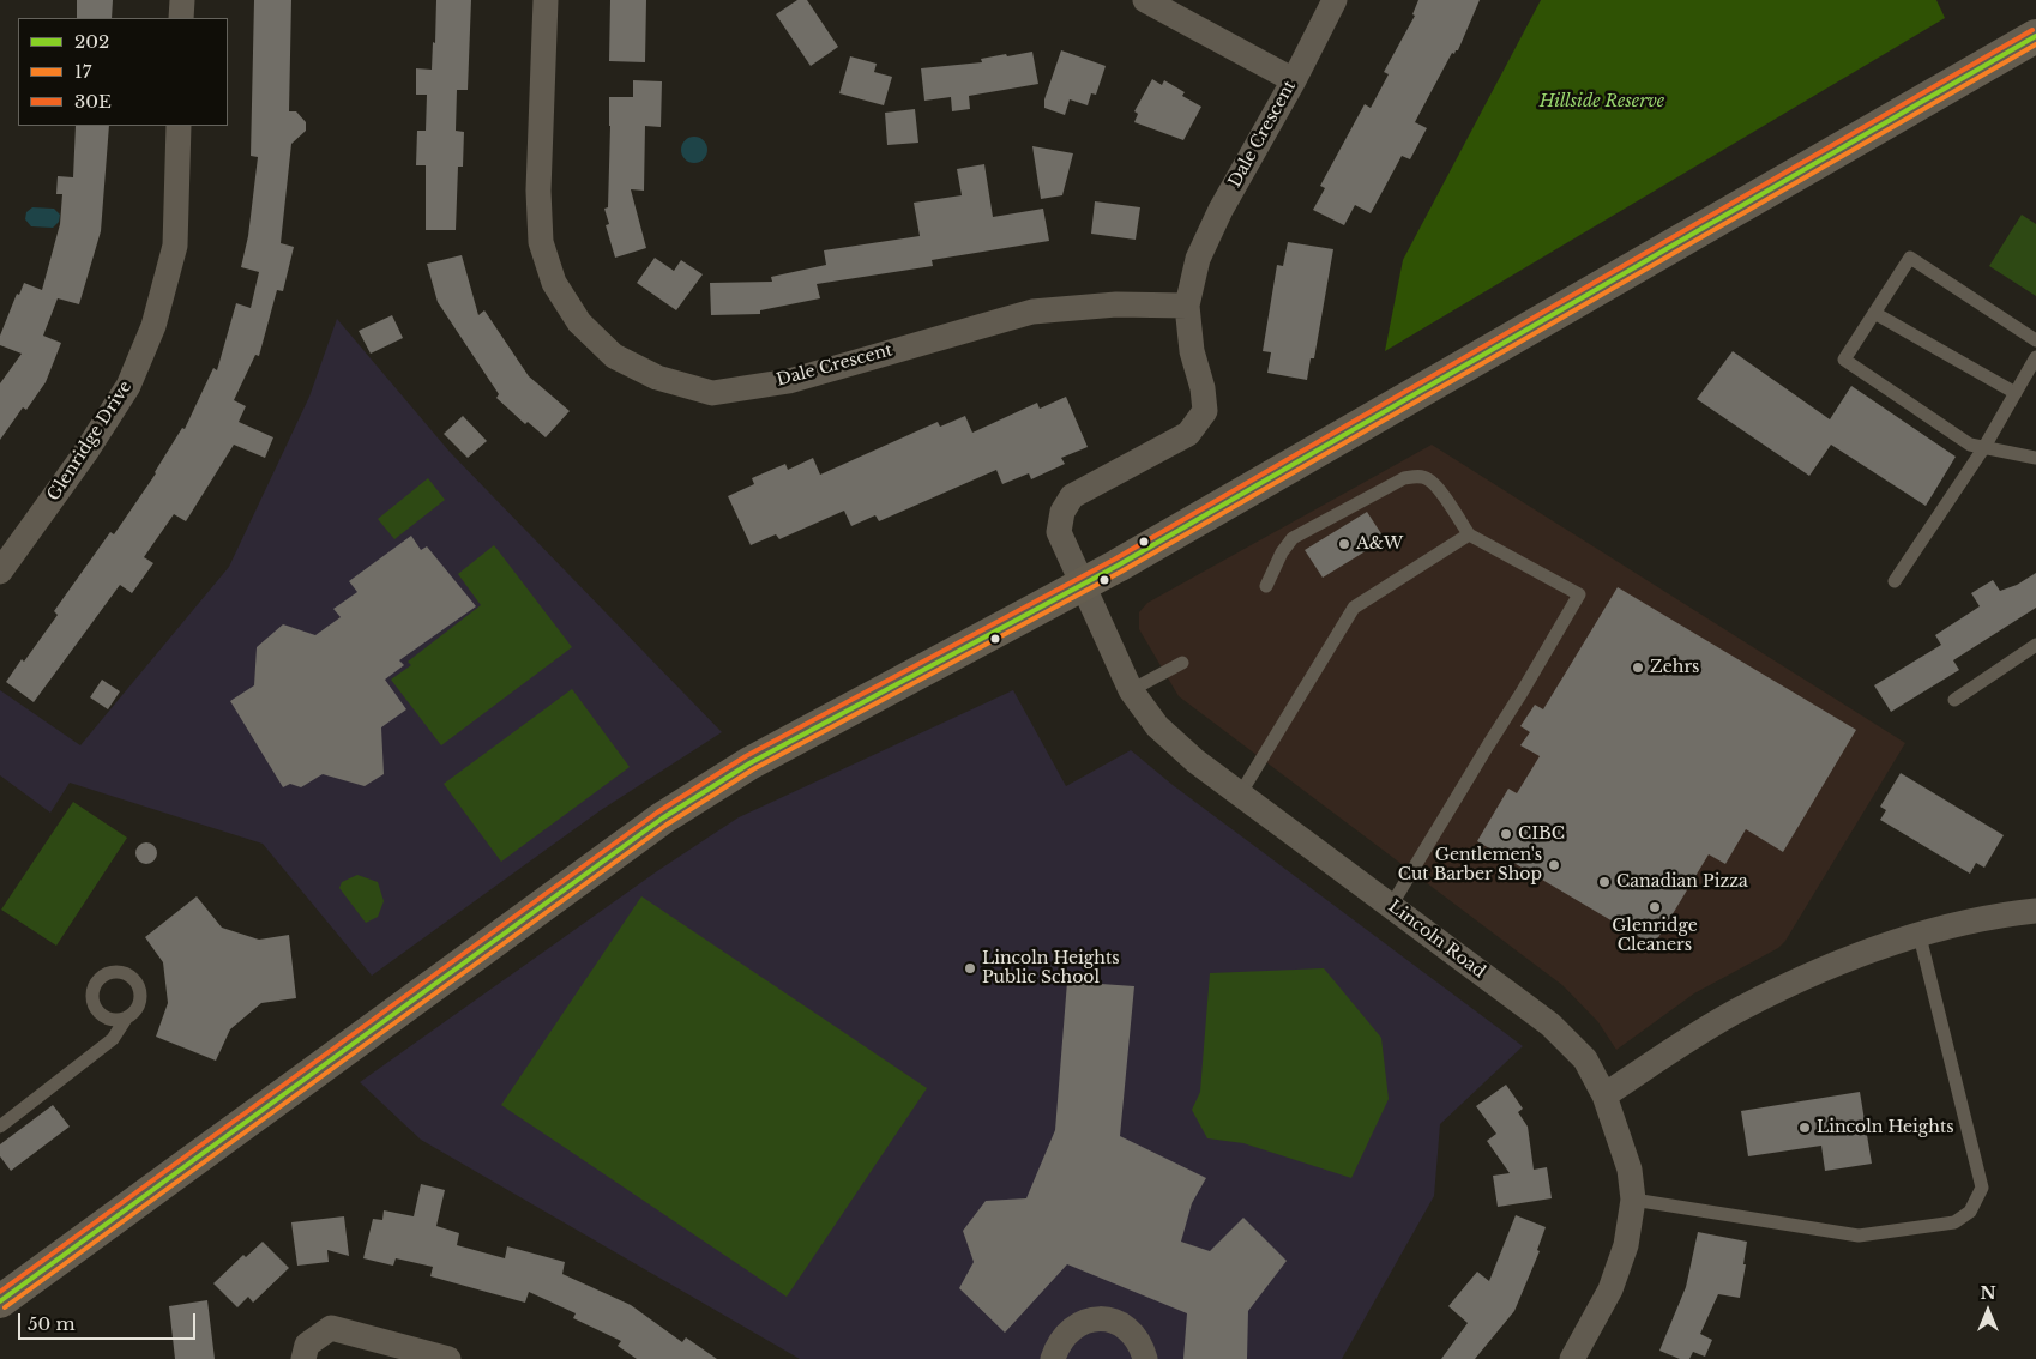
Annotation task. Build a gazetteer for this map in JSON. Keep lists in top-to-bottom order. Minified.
{"streets":{"street":["Dale Crescent","Glenridge Drive","Lincoln Road"]},"crossings":[["Dale Crescent","Lincoln Road"]],"parks":["Hillside Reserve"],"places":["A&W","Zehrs","CIBC","Gentlemen's Cut Barber Shop","Canadian Pizza","Glenridge Cleaners","Lincoln Heights Public School","Lincoln Heights"],"lines":["transit line 30E","transit line 202","transit line 17"],"legend":["202","17","30E"],"scale_bar":"50 m","north":"top"}
